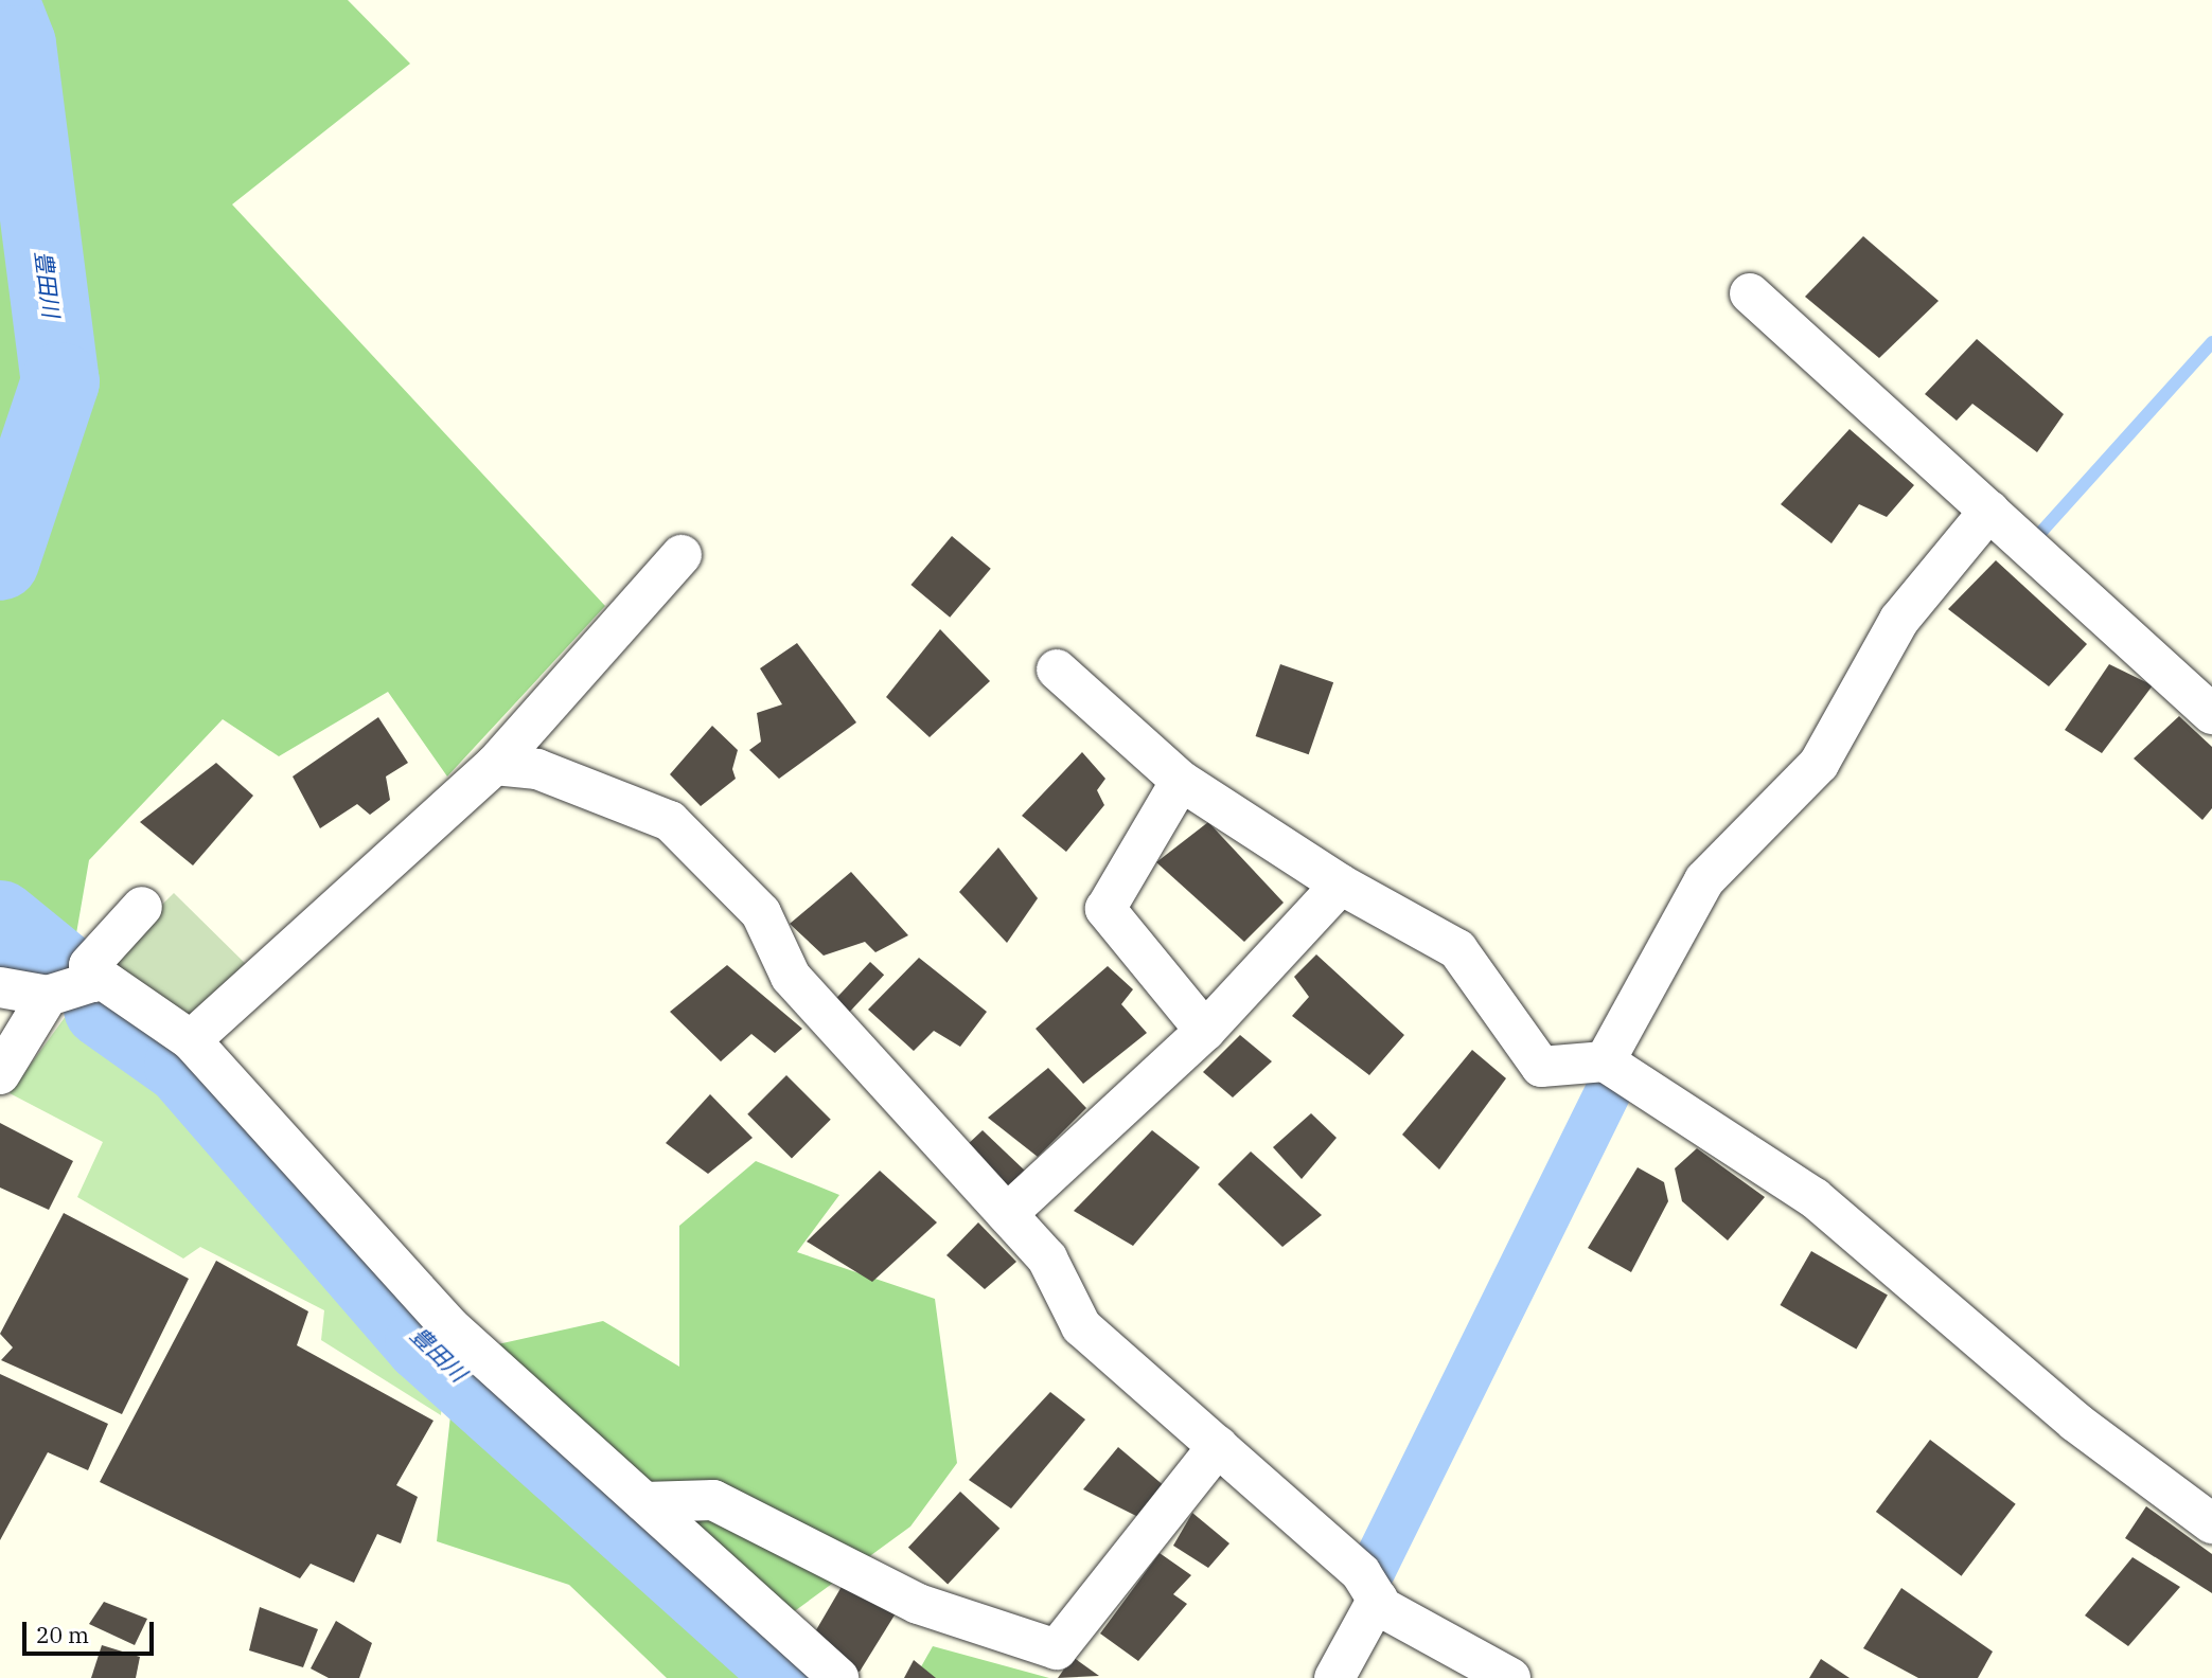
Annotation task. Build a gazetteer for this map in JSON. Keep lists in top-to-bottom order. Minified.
{"water":["豊田川"],"scale_bar":"20 m"}
